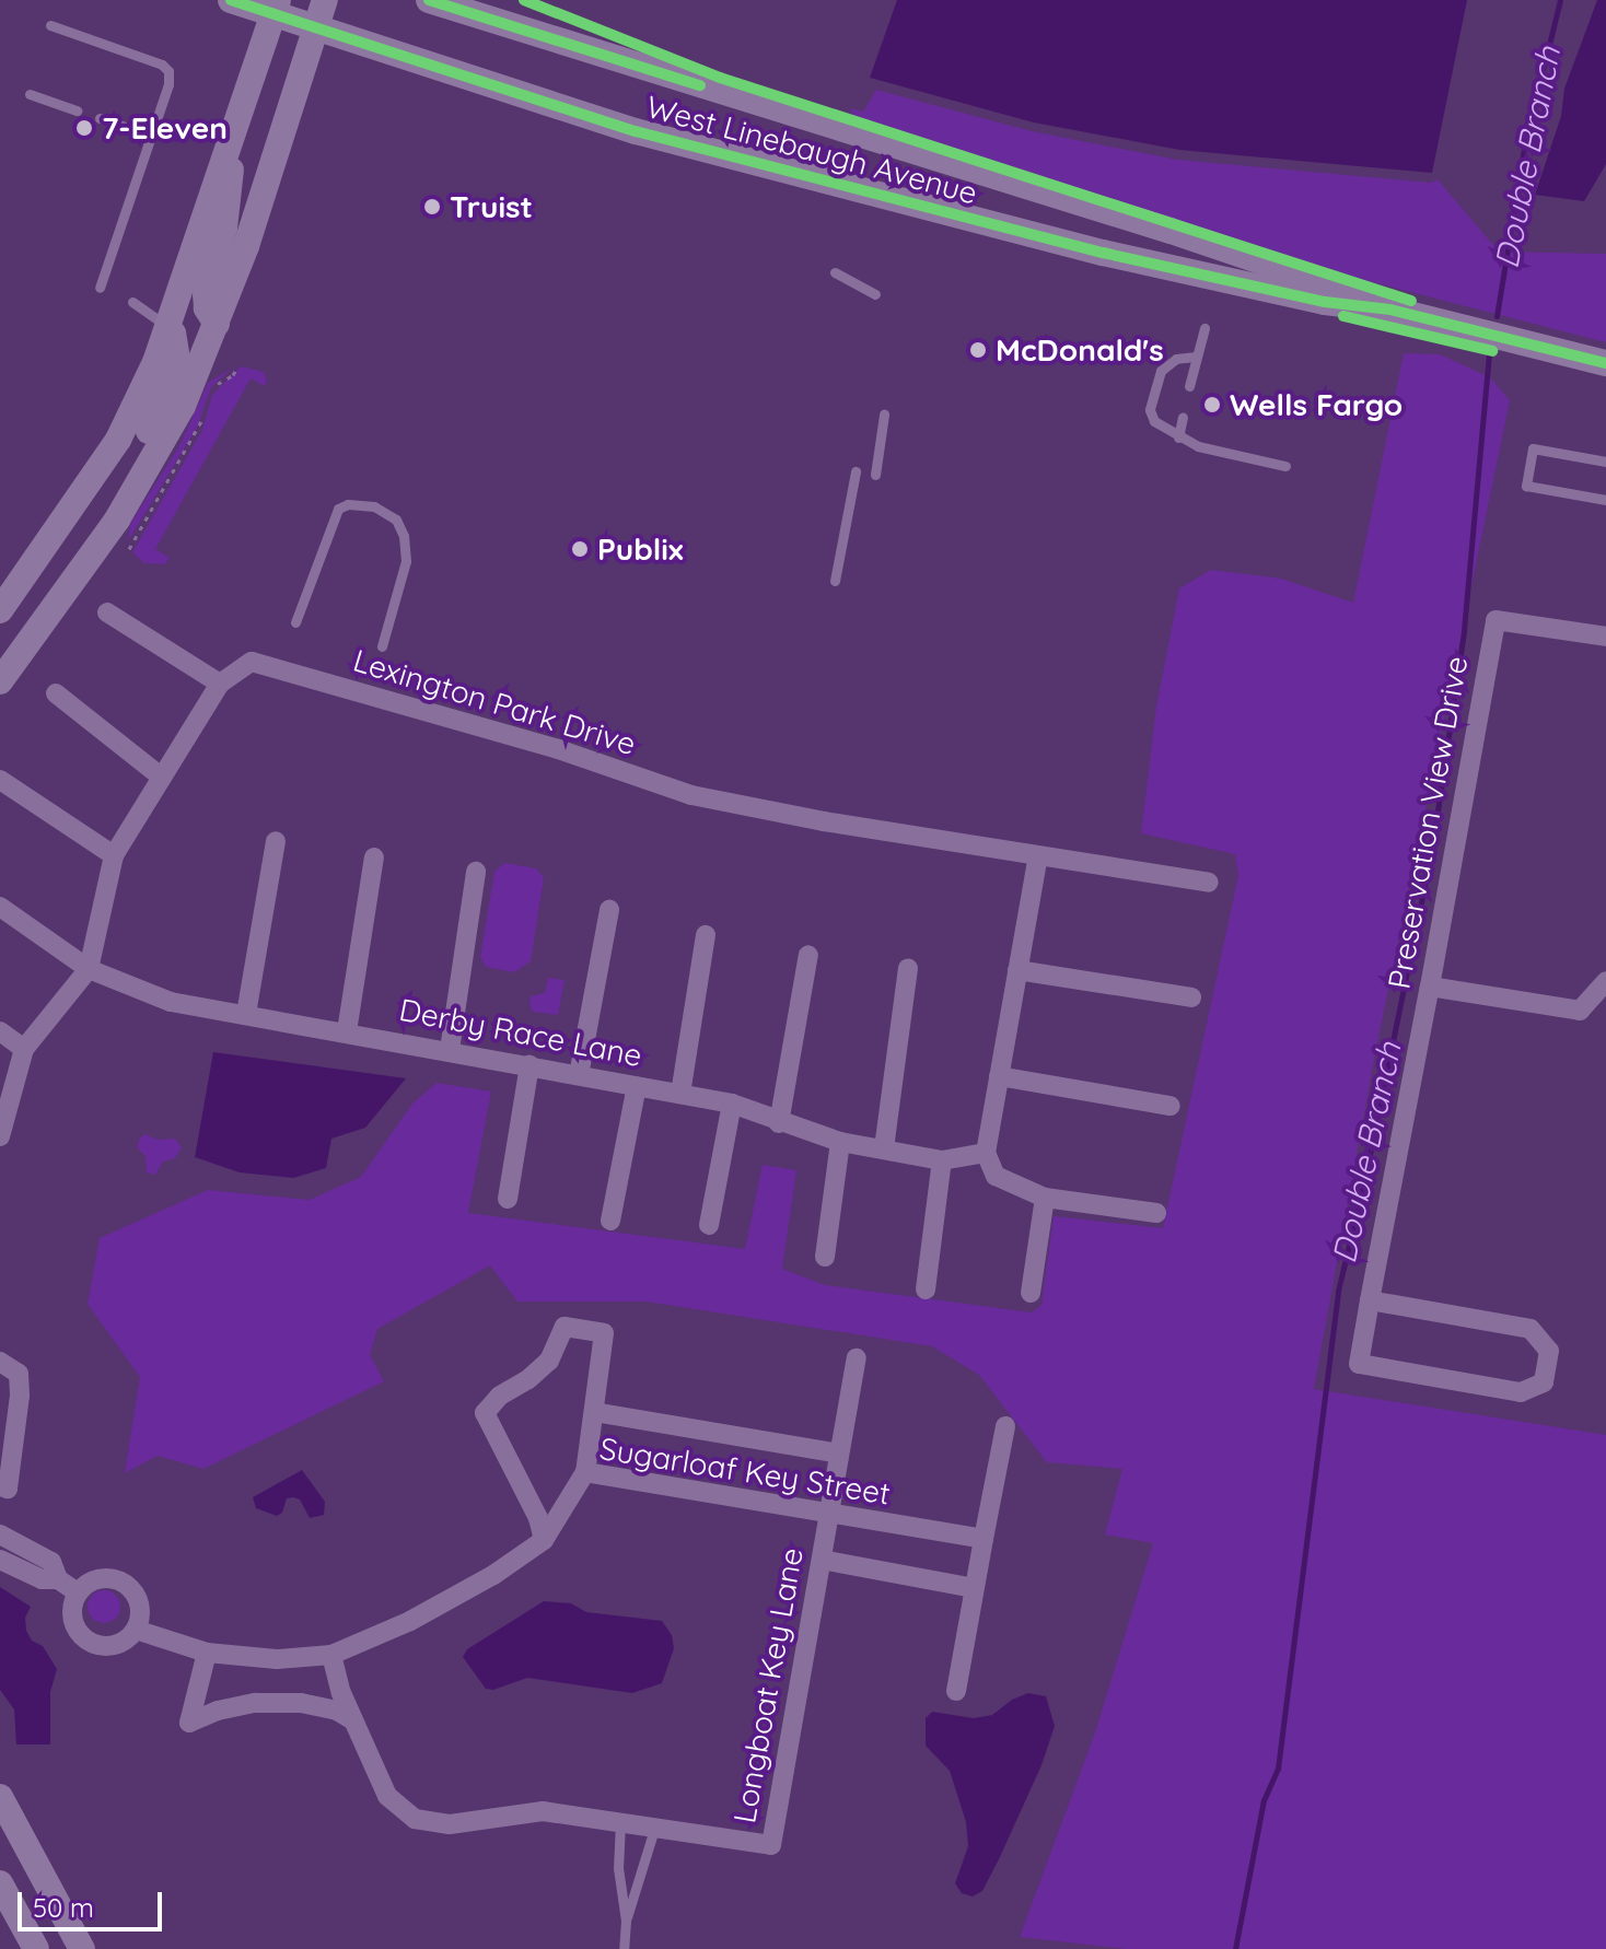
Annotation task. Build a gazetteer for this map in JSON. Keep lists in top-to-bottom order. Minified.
{"streets":{"main road":["West Linebaugh Avenue"],"street":["Lexington Park Drive","Preservation View Drive","Derby Race Lane","Sugarloaf Key Street","Longboat Key Lane"]},"crossings":[["Lexington Park Drive","Derby Race Lane"],["Sugarloaf Key Street","Longboat Key Lane"]],"water":["Double Branch"],"places":["7-Eleven","Truist","McDonald's","Wells Fargo","Publix"],"scale_bar":"50 m"}
